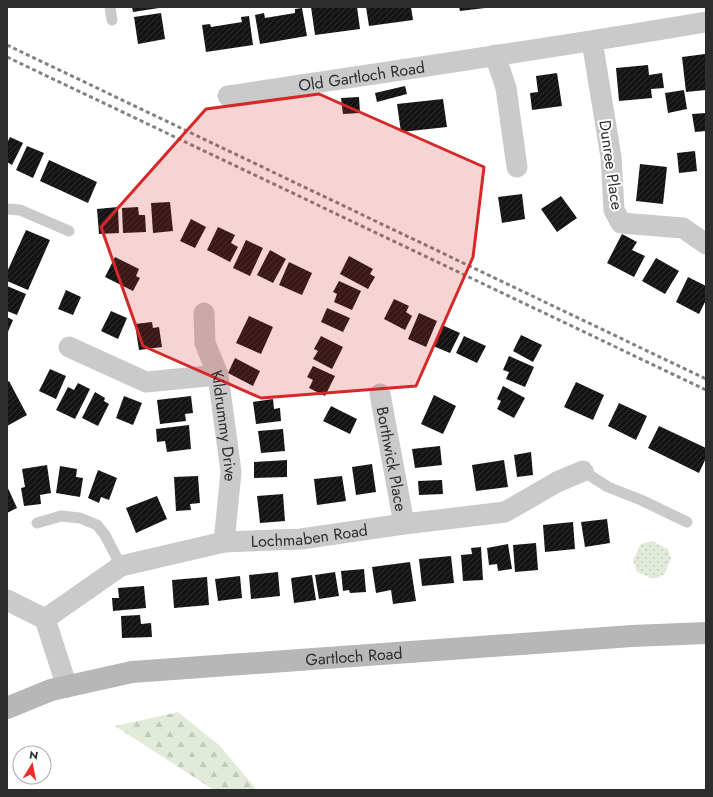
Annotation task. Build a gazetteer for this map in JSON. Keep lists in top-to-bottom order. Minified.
{"streets":{"main road":["Gartloch Road"],"street":["Old Gartloch Road","Dunree Place","Kildrummy Drive","Borthwick Place","Lochmaben Road"]},"crossings":[["Old Gartloch Road","Dunree Place"],["Kildrummy Drive","Lochmaben Road"],["Borthwick Place","Lochmaben Road"]],"north":"top"}
